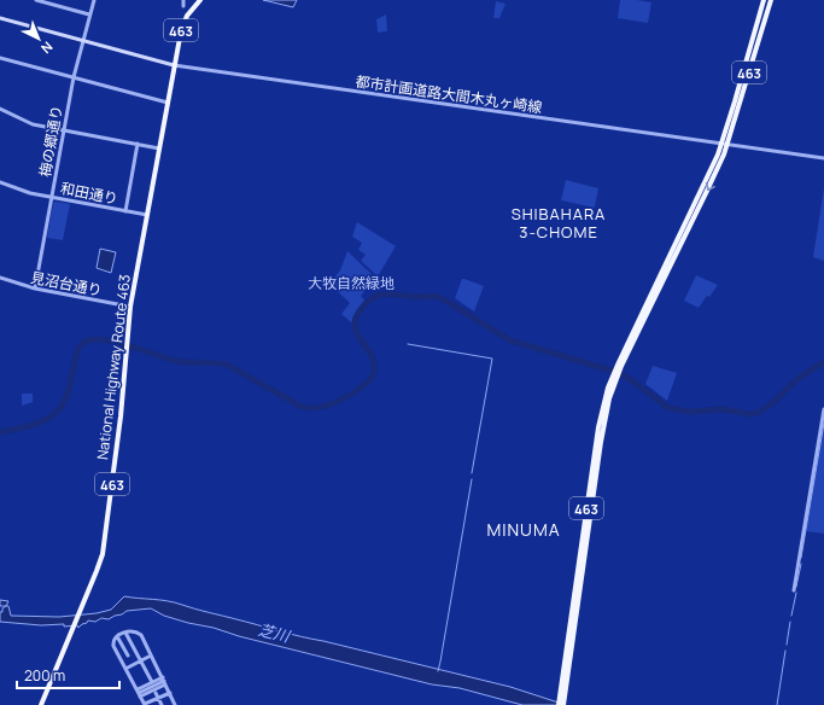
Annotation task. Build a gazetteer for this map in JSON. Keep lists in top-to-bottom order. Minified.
{"streets":{"highway":["463","National Highway Route 463"],"street":["都市計画道路大間木丸ヶ崎線","梅の郷通り","和田通り","見沼台通り"]},"crossings":[["463","都市計画道路大間木丸ヶ崎線"],["都市計画道路大間木丸ヶ崎線","National Highway Route 463"],["梅の郷通り","和田通り"],["梅の郷通り","見沼台通り"],["和田通り","National Highway Route 463"],["見沼台通り","National Highway Route 463"]],"districts":["SHIBAHARA 3-CHOME","MINUMA"],"water":["芝川"],"parks":["大牧自然緑地"],"scale_bar":"200 m","north":"bottom right"}
